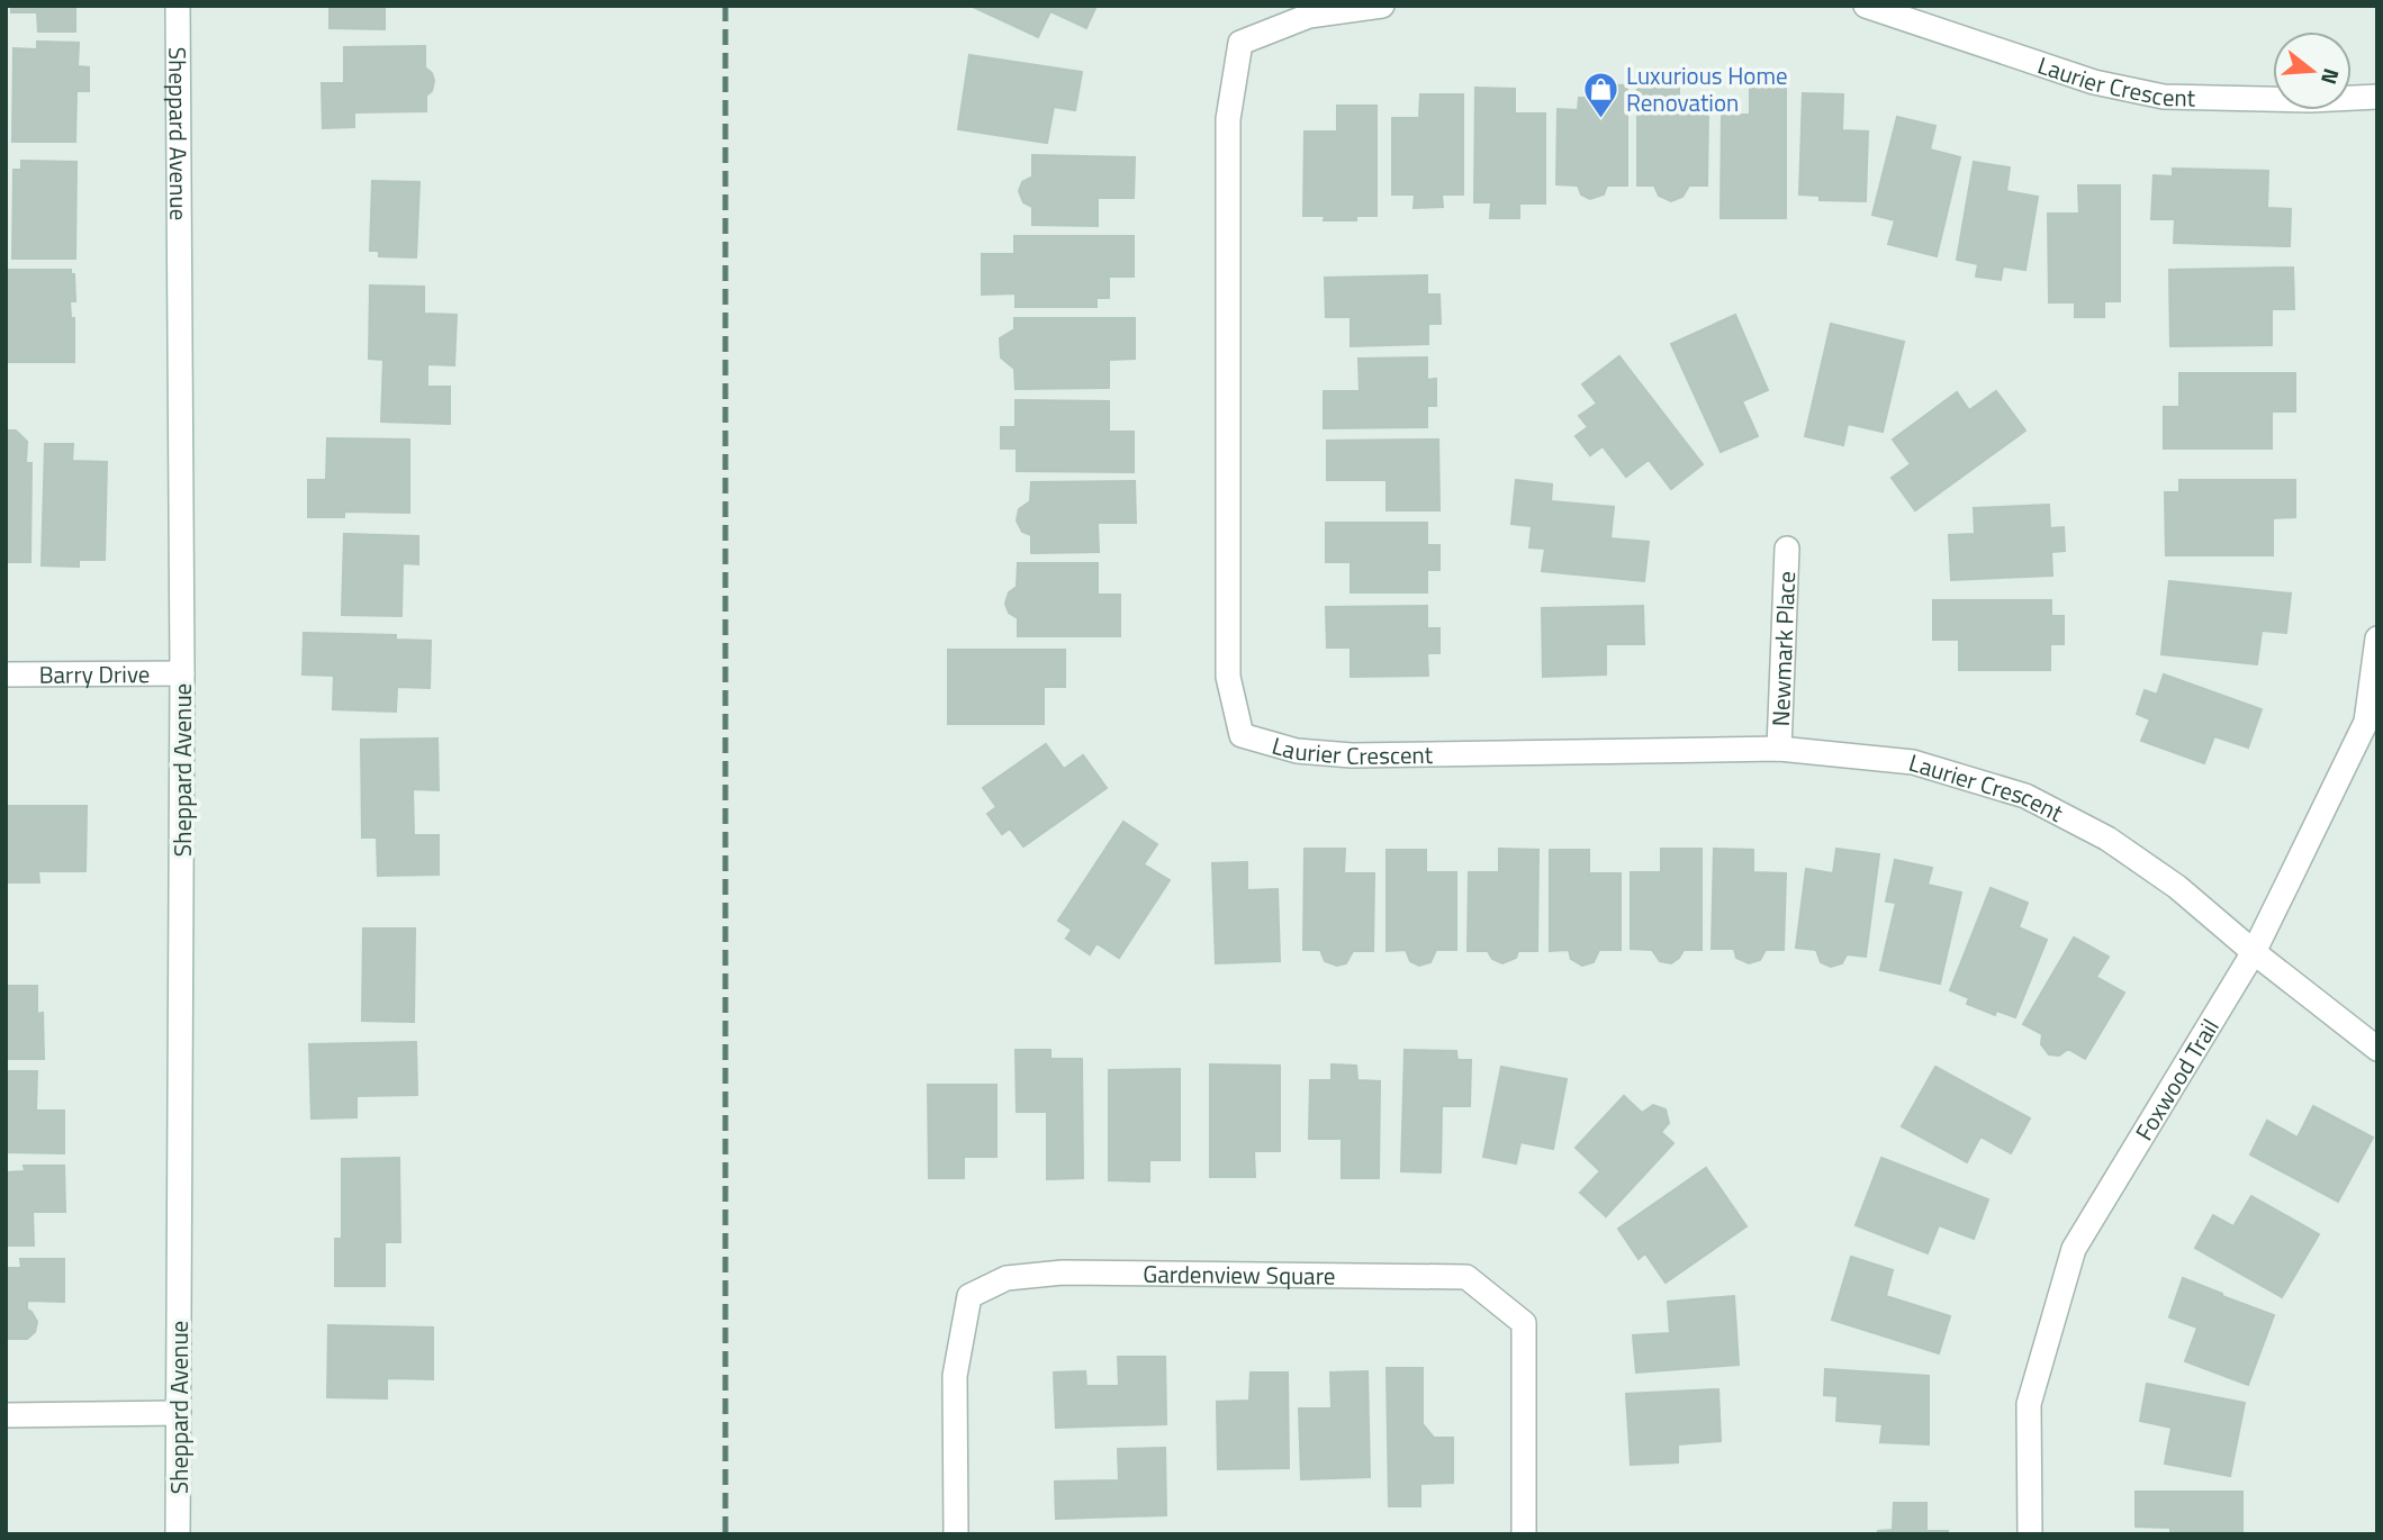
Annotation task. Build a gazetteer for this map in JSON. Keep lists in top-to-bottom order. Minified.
{"streets":{"street":["Laurier Crescent","Sheppard Avenue","Newmark Place","Barry Drive","Foxwood Trail","Gardenview Square"]},"crossings":[["Laurier Crescent","Newmark Place"],["Laurier Crescent","Foxwood Trail"],["Sheppard Avenue","Barry Drive"]],"places":{"shop":["Luxurious Home Renovation"]},"north":"right"}
